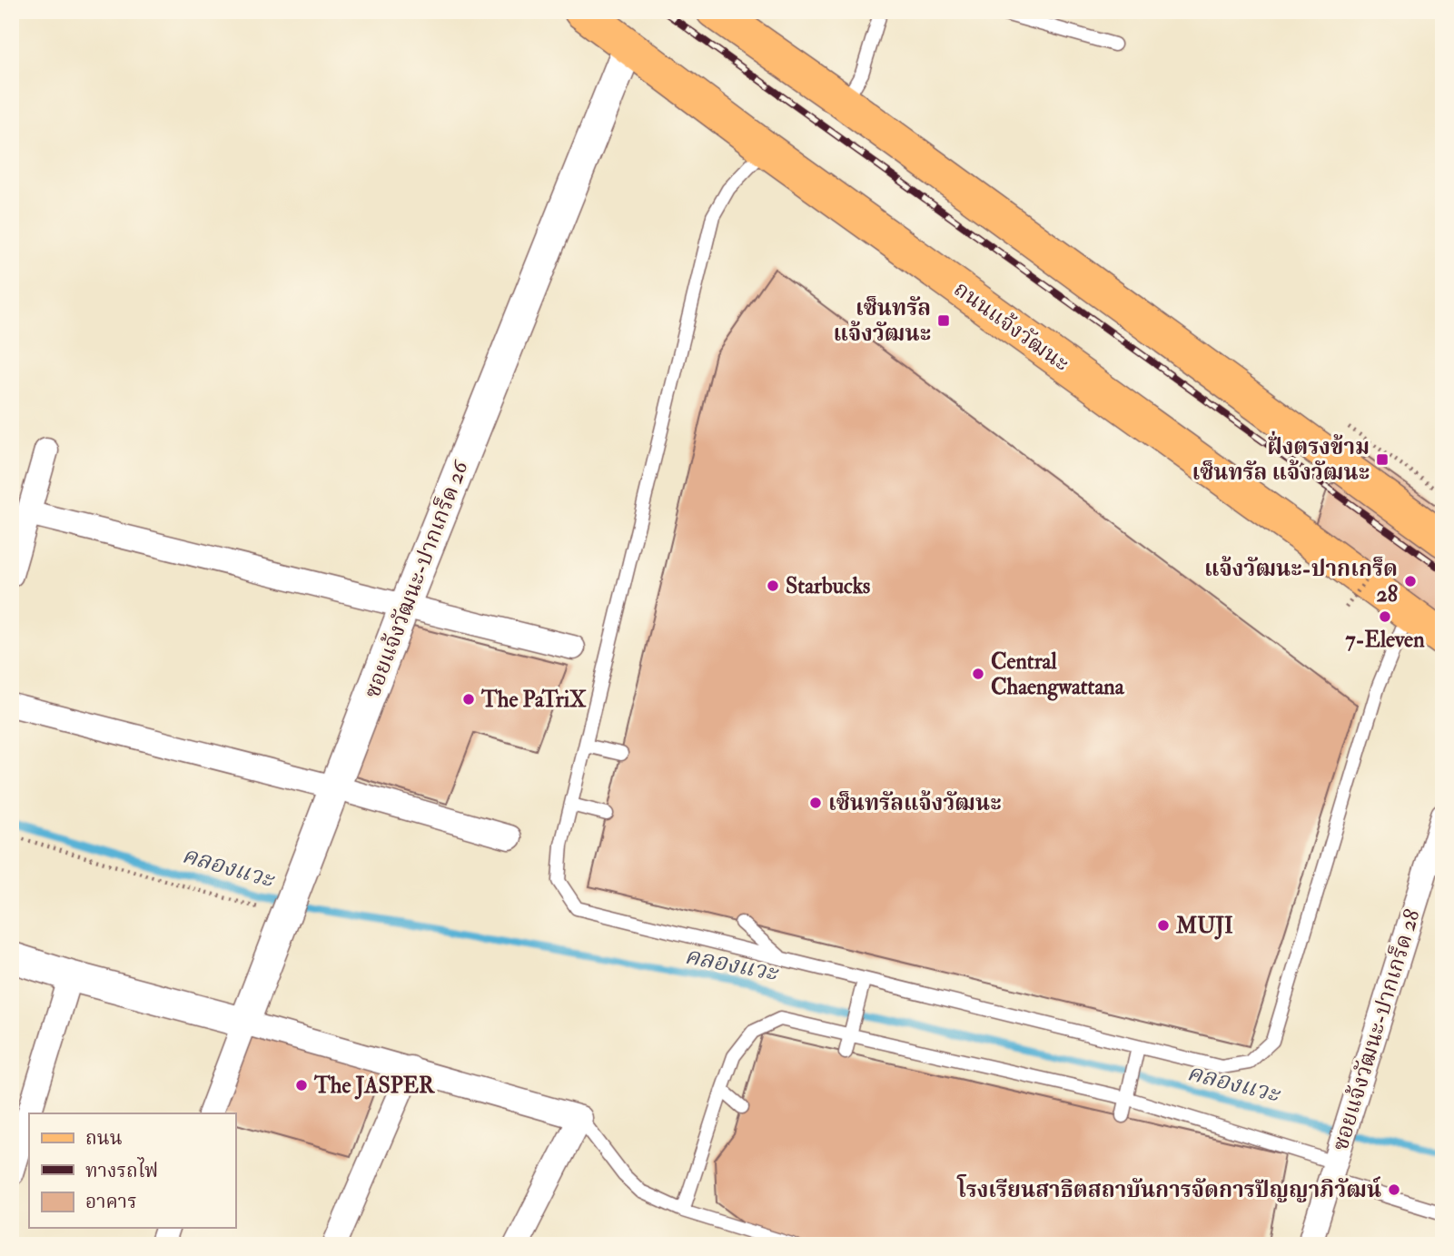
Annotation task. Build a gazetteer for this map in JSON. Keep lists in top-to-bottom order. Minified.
{"streets":{"main road":["ถนนแจ้งวัฒนะ"],"street":["ซอยแจ้งวัฒนะ-ปากเกร็ด 26","ซอยแจ้งวัฒนะ-ปากเกร็ด 28"]},"crossings":[["ถนนแจ้งวัฒนะ","ซอยแจ้งวัฒนะ-ปากเกร็ด 26"]],"water":["คลองแวะ"],"places":{"transit":["เซ็นทรัล แจ้งวัฒนะ","ฝั่งตรงข้าม เซ็นทรัล แจ้งวัฒนะ"],"other":["แจ้งวัฒนะ-ปากเกร็ด 28","Starbucks","7-Eleven","Central Chaengwattana","The PaTriX","เซ็นทรัลแจ้งวัฒนะ","MUJI","The JASPER","โรงเรียนสาธิตสถาบันการจัดการปัญญาภิวัฒน์"]},"legend":["ถนน","ทางรถไฟ","อาคาร"]}
